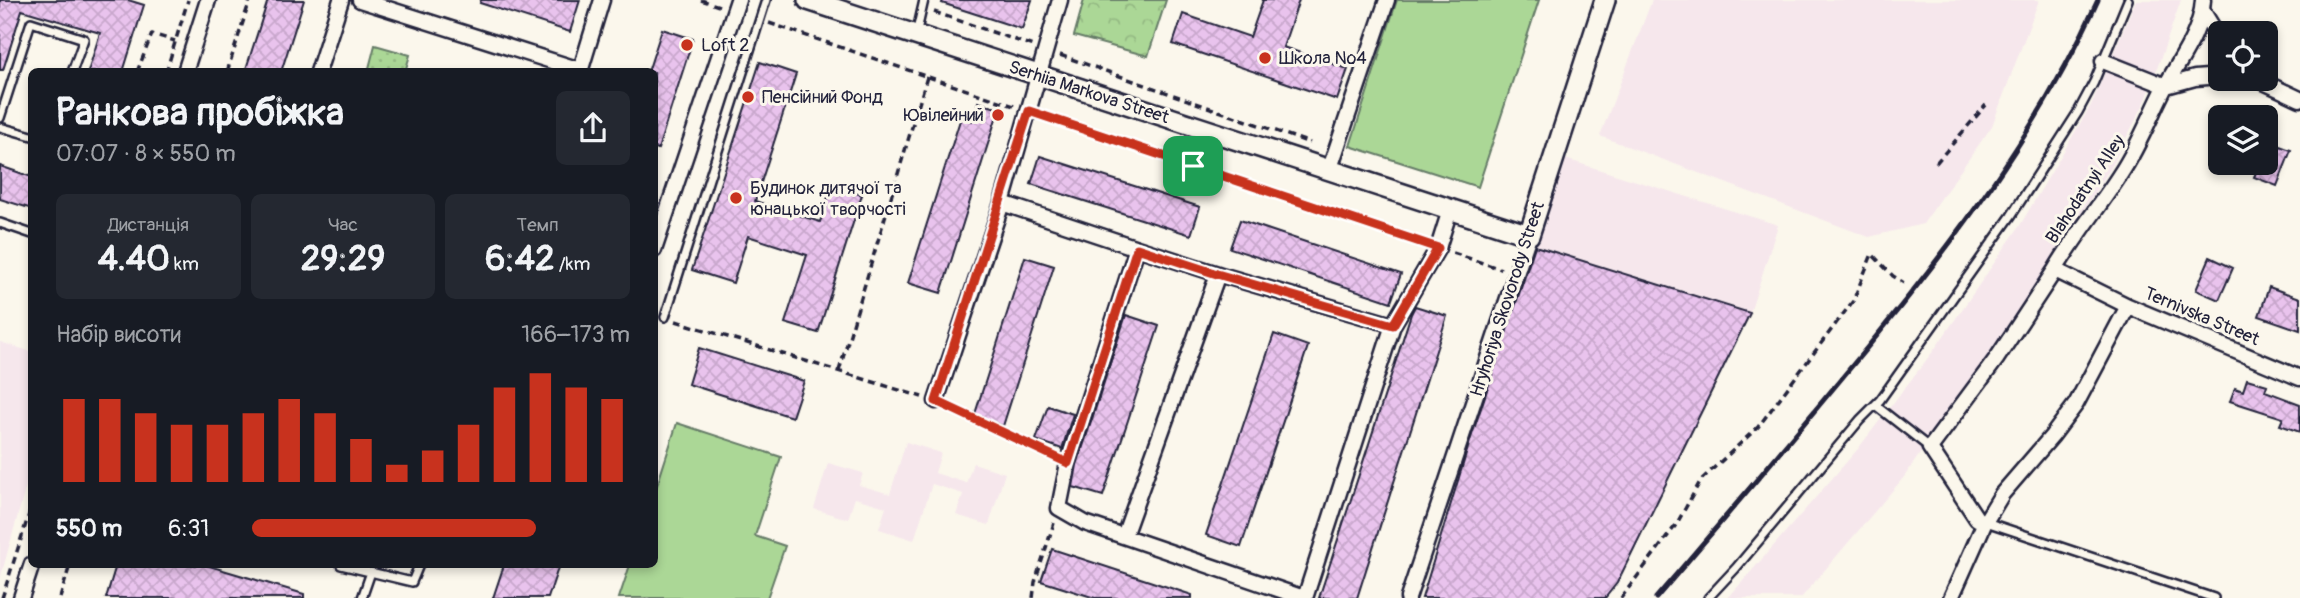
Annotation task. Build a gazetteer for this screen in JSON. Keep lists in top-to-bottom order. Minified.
{"streets":{"street":["Serhiia Markova Street","Blahodatnyi Alley","Hryhoriya Skovorody Street","Ternivska Street"]},"crossings":[["Serhiia Markova Street","Hryhoriya Skovorody Street"],["Blahodatnyi Alley","Ternivska Street"]],"places":["Loft 2","Школа №4","Пенсійний Фонд","Ювілейний","Будинок дитячої та юнацької творчості"],"page":{"heading":["Ранкова пробіжка","07:07 · 8 × 550 m"],"stats":[["Дистанція","4.40 km"],["Час","29:29"],["Темп","6:42 /km"]],"chart":["Набір висоти","166–173 m"],"list":[{"name":"550 m","note":"6:31"}]}}
